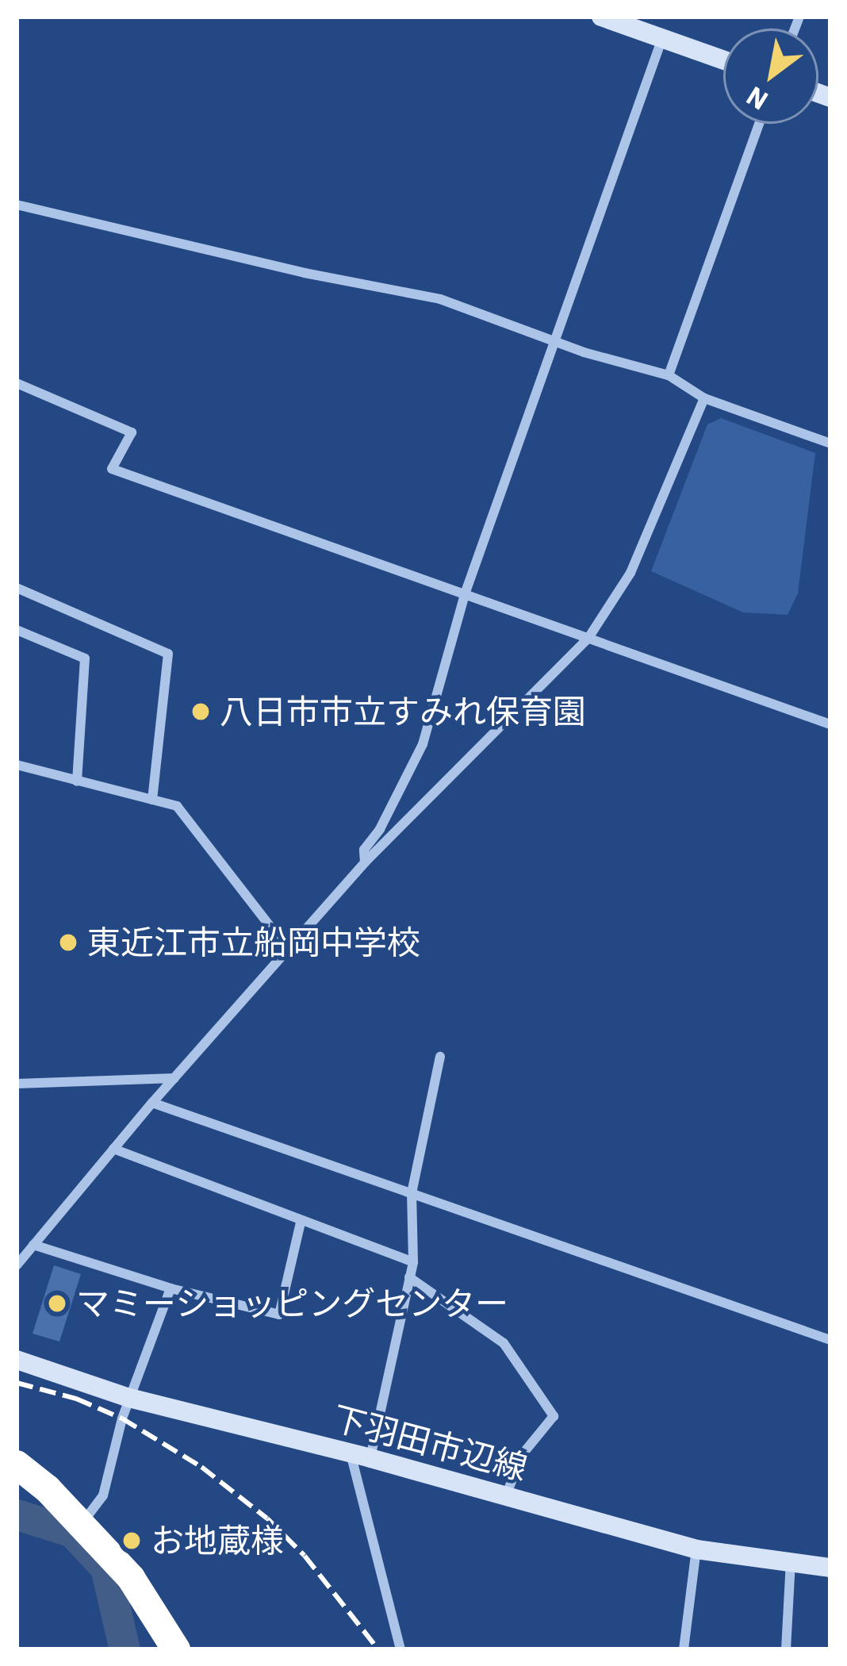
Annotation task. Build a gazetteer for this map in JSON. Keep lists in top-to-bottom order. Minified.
{"streets":{"main road":["下羽田市辺線"]},"places":["八日市市立すみれ保育園","東近江市立船岡中学校","マミーショッピングセンター","お地蔵様"],"north":"bottom left"}
